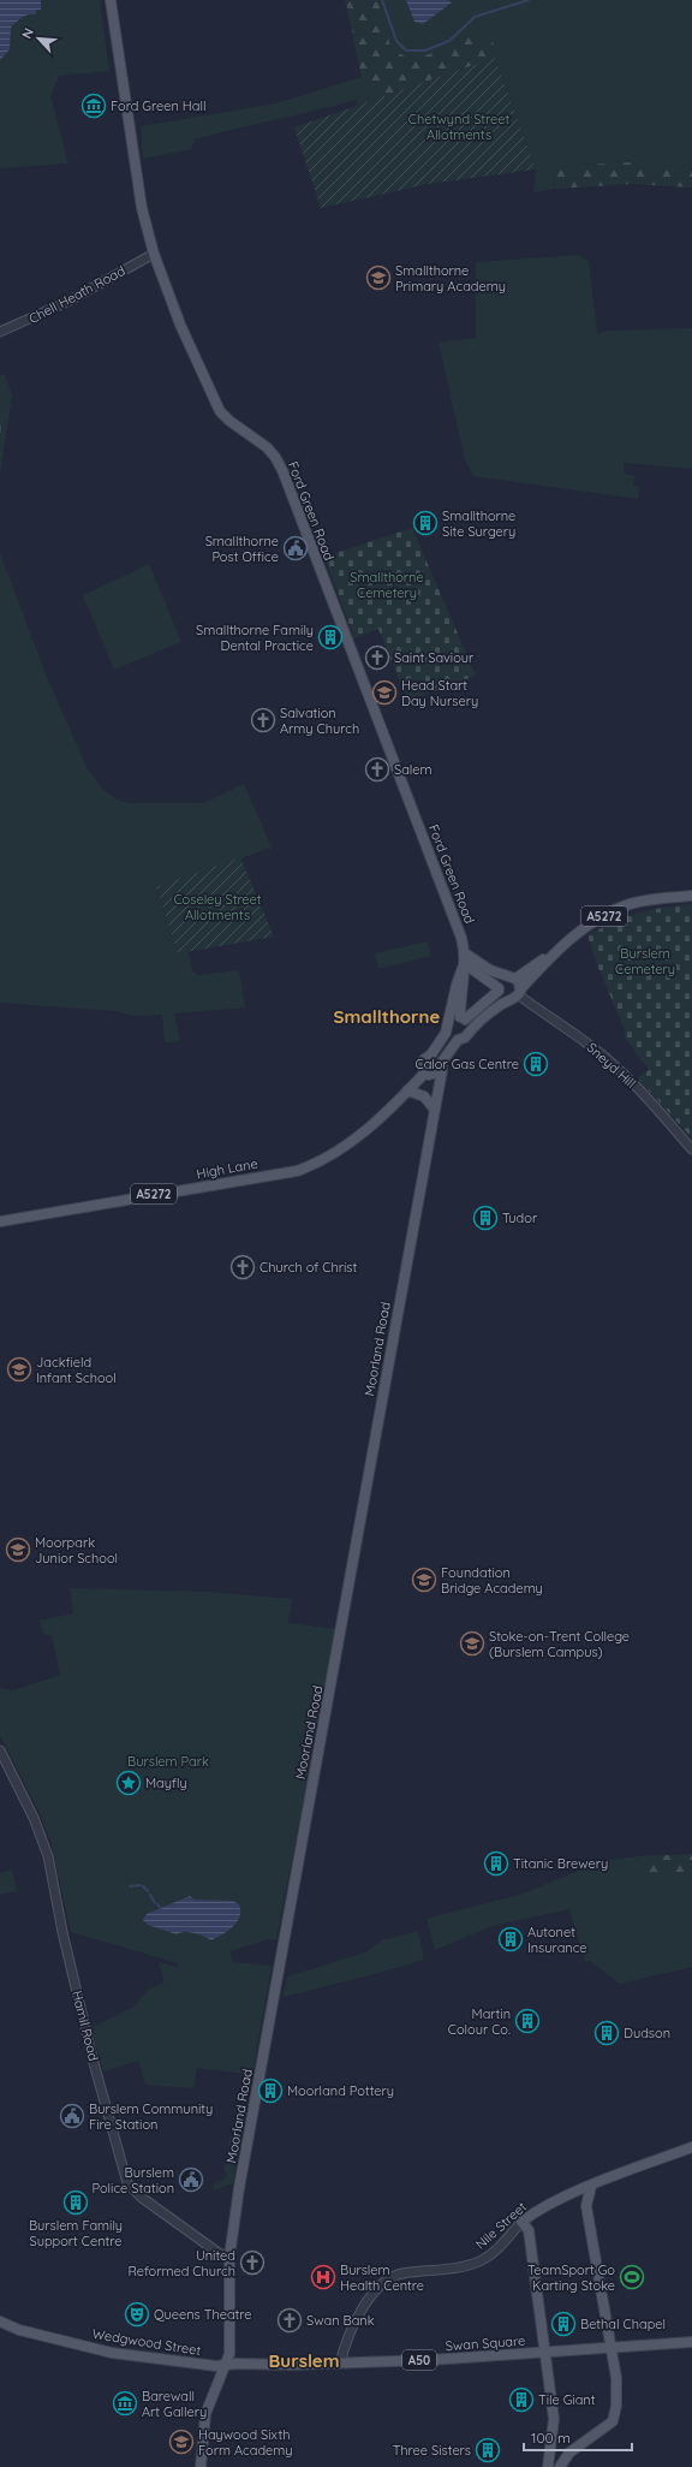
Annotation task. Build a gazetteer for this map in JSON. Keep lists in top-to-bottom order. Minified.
{"streets":{"main road":["Ford Green Road","A5272","High Lane","Moorland Road","Nile Street","Wedgwood Street","Swan Square","A50"],"street":["Chell Heath Road","Sneyd Hill","Hamil Road"]},"crossings":[["Chell Heath Road","Ford Green Road"],["Ford Green Road","A5272"],["A5272","Sneyd Hill"],["A5272","High Lane"],["A5272","Moorland Road"],["High Lane","Moorland Road"],["Moorland Road","Hamil Road"],["Moorland Road","Wedgwood Street"],["Moorland Road","Swan Square"],["Nile Street","Swan Square"],["Wedgwood Street","Swan Square"],["Swan Square","A50"]],"districts":["Smallthorne","Burslem"],"parks":["Chetwynd Street Allotments","Smallthorne Cemetery","Coseley Street Allotments","Burslem Cemetery","Burslem Park"],"places":{"museum":["Ford Green Hall","Barewall Art Gallery"],"school or university":["Smallthorne Primary Academy","Head Start Day Nursery","Jackfield Infant School","Moorpark Junior School","Foundation Bridge Academy","Stoke-on-Trent College (Burslem Campus)","Haywood Sixth Form Academy"],"building":["Smallthorne Site Surgery","Smallthorne Family Dental Practice","Calor Gas Centre","Tudor","Titanic Brewery","Autonet Insurance","Martin Colour Co.","Dudson","Moorland Pottery","Burslem Family Support Centre","Bethal Chapel","Tile Giant","Three Sisters"],"public building":["Smallthorne Post Office","Burslem Community Fire Station","Burslem Police Station"],"church":["Saint Saviour","Salvation Army Church","Salem","Church of Christ","United Reformed Church","Swan Bank"],"place":["Mayfly"],"hospital":["Burslem Health Centre"],"sports":["TeamSport Go Karting Stoke"],"theatre":["Queens Theatre"]},"scale_bar":"100 m","north":"top left"}
